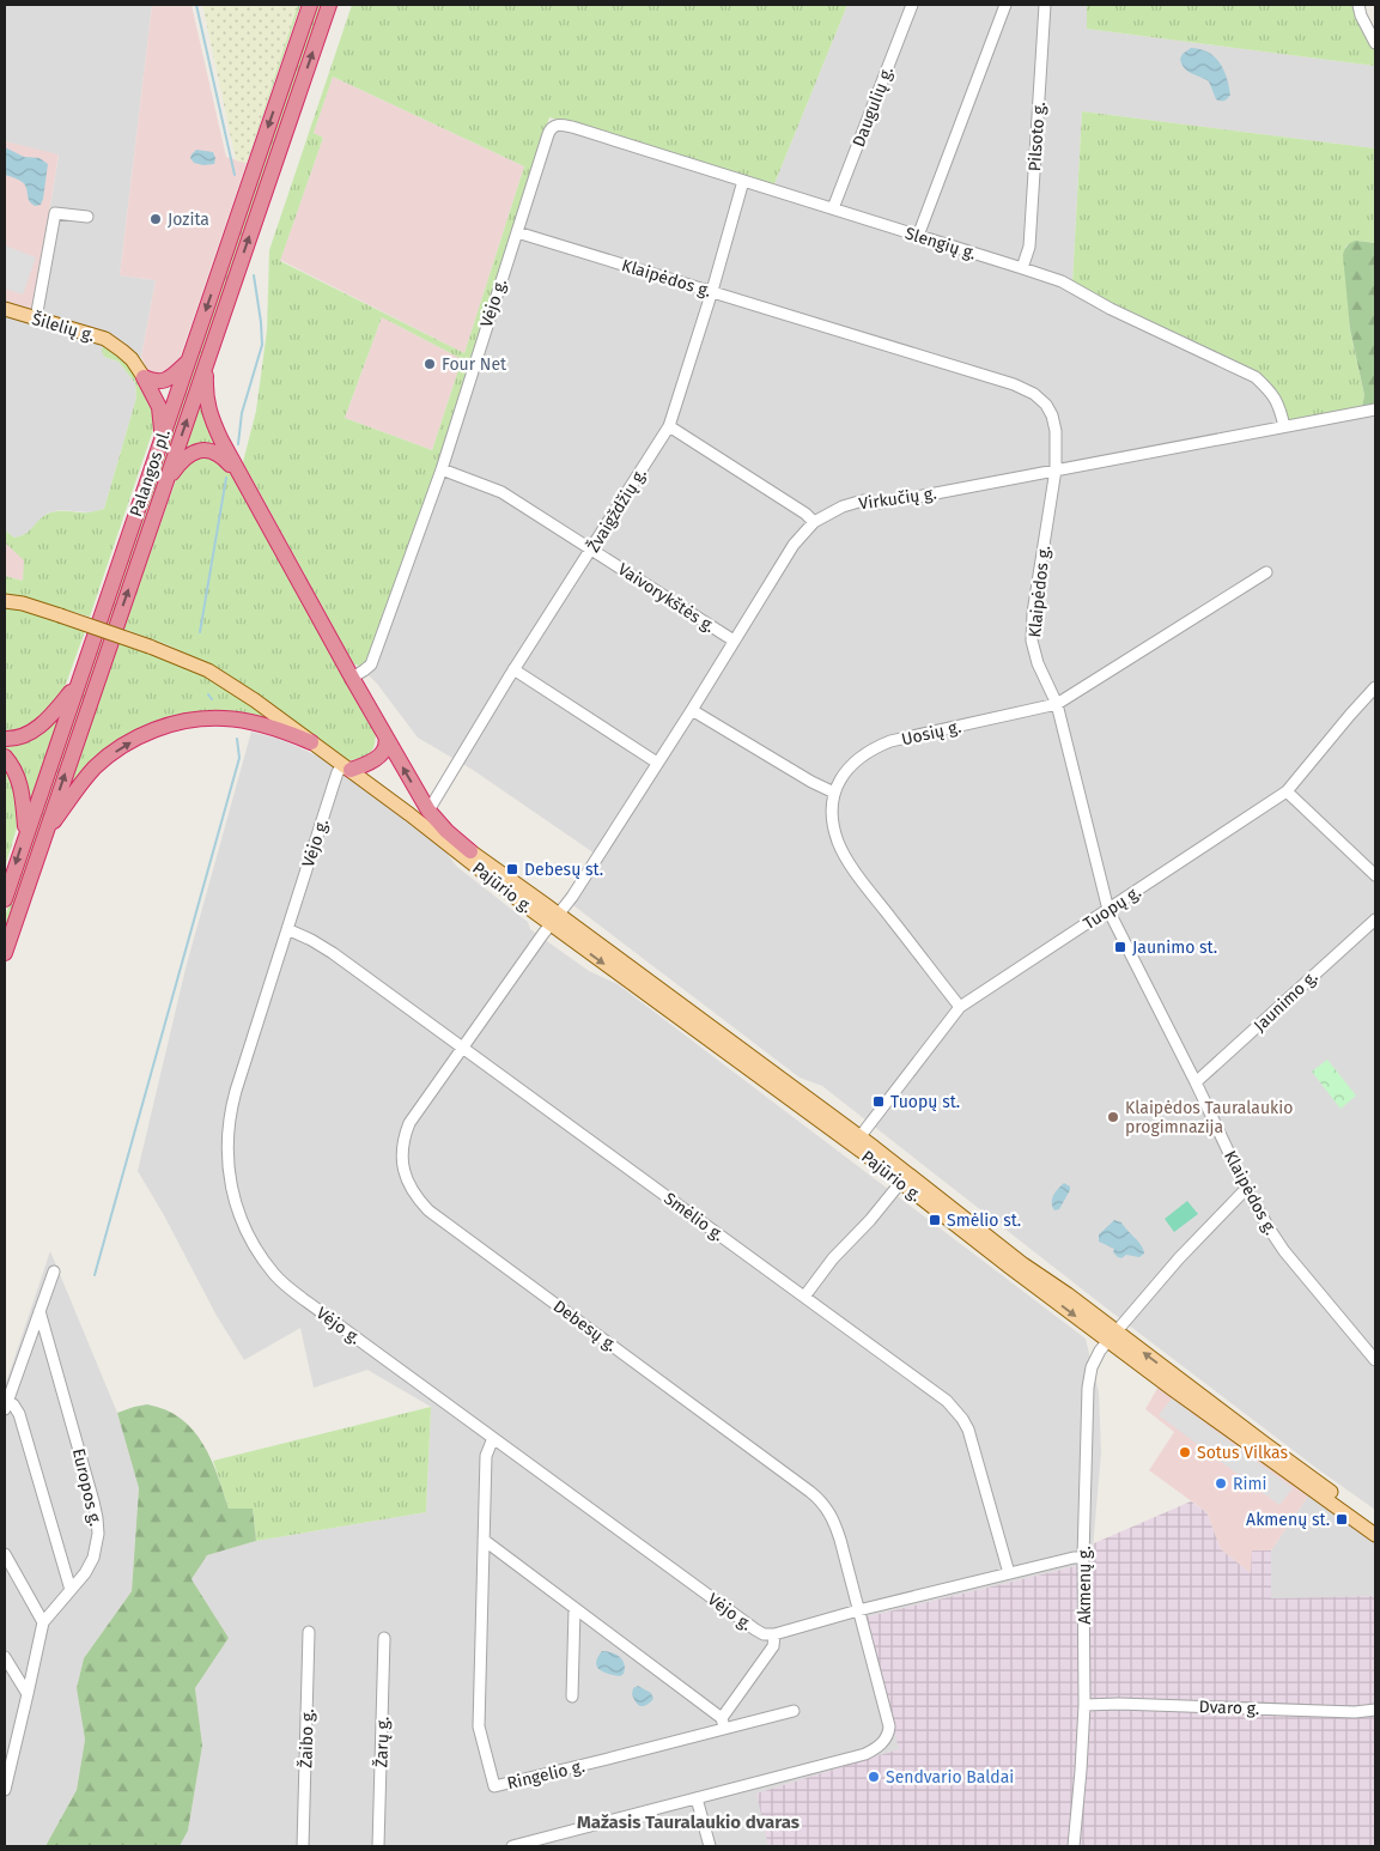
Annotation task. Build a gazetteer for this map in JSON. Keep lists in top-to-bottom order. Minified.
{"streets":{"highway":["Palangos pl."],"main road":["Šilelių g.","Pajūrio g."],"street":["Daugulių g.","Pilsoto g.","Slengių g.","Klaipėdos g.","Vėjo g.","Virkučių g.","Žvaigždžių g.","Vaivorykštės g.","Uosių g.","Tuopų g.","Jaunimo g.","Smėlio g.","Debesų g.","Europos g.","Akmenų g.","Dvaro g.","Žaibo g.","Žarų g.","Ringelio g."]},"crossings":[["Daugulių g.","Slengių g."],["Pilsoto g.","Slengių g."],["Slengių g.","Vėjo g."],["Slengių g.","Virkučių g."],["Slengių g.","Žvaigždžių g."],["Klaipėdos g.","Vėjo g."],["Klaipėdos g.","Virkučių g."],["Klaipėdos g.","Žvaigždžių g."],["Klaipėdos g.","Uosių g."],["Klaipėdos g.","Tuopų g."],["Klaipėdos g.","Jaunimo g."],["Klaipėdos g.","Akmenų g."],["Vėjo g.","Vaivorykštės g."],["Vėjo g.","Pajūrio g."],["Vėjo g.","Smėlio g."],["Vėjo g.","Debesų g."],["Vėjo g.","Akmenų g."],["Vėjo g.","Ringelio g."],["Virkučių g.","Vaivorykštės g."],["Virkučių g.","Pajūrio g."],["Virkučių g.","Debesų g."],["Žvaigždžių g.","Vaivorykštės g."],["Pajūrio g.","Tuopų g."],["Pajūrio g.","Debesų g."],["Pajūrio g.","Akmenų g."],["Smėlio g.","Debesų g."],["Akmenų g.","Dvaro g."]],"districts":["Mažasis Tauralaukio dvaras"],"places":{"other":["Jozita","Four Net","Klaipėdos Tauralaukio progimnazija","Sotus Vilkas","Rimi","Sendvario Baldai"],"transit":["Debesų st.","Jaunimo st.","Tuopų st.","Smėlio st.","Akmenų st."]}}
